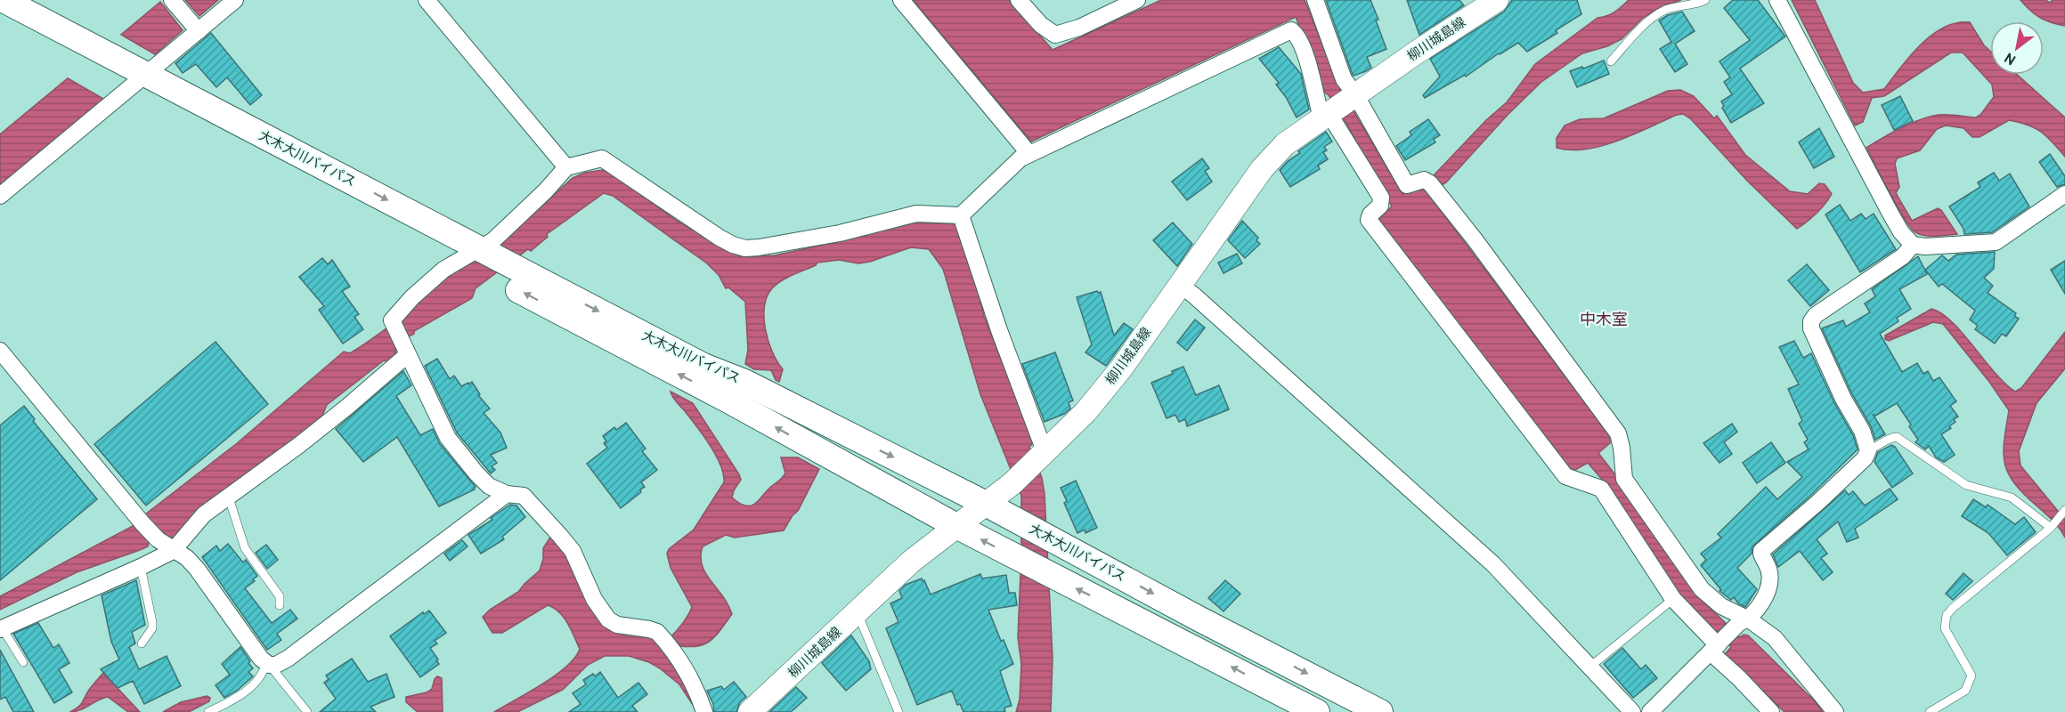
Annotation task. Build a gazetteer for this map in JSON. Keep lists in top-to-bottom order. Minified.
{"streets":{"highway":["大木大川バイパス"],"main road":["柳川城島線"]},"crossings":[["柳川城島線","大木大川バイパス"]],"districts":["中木室"],"north":"bottom left"}
